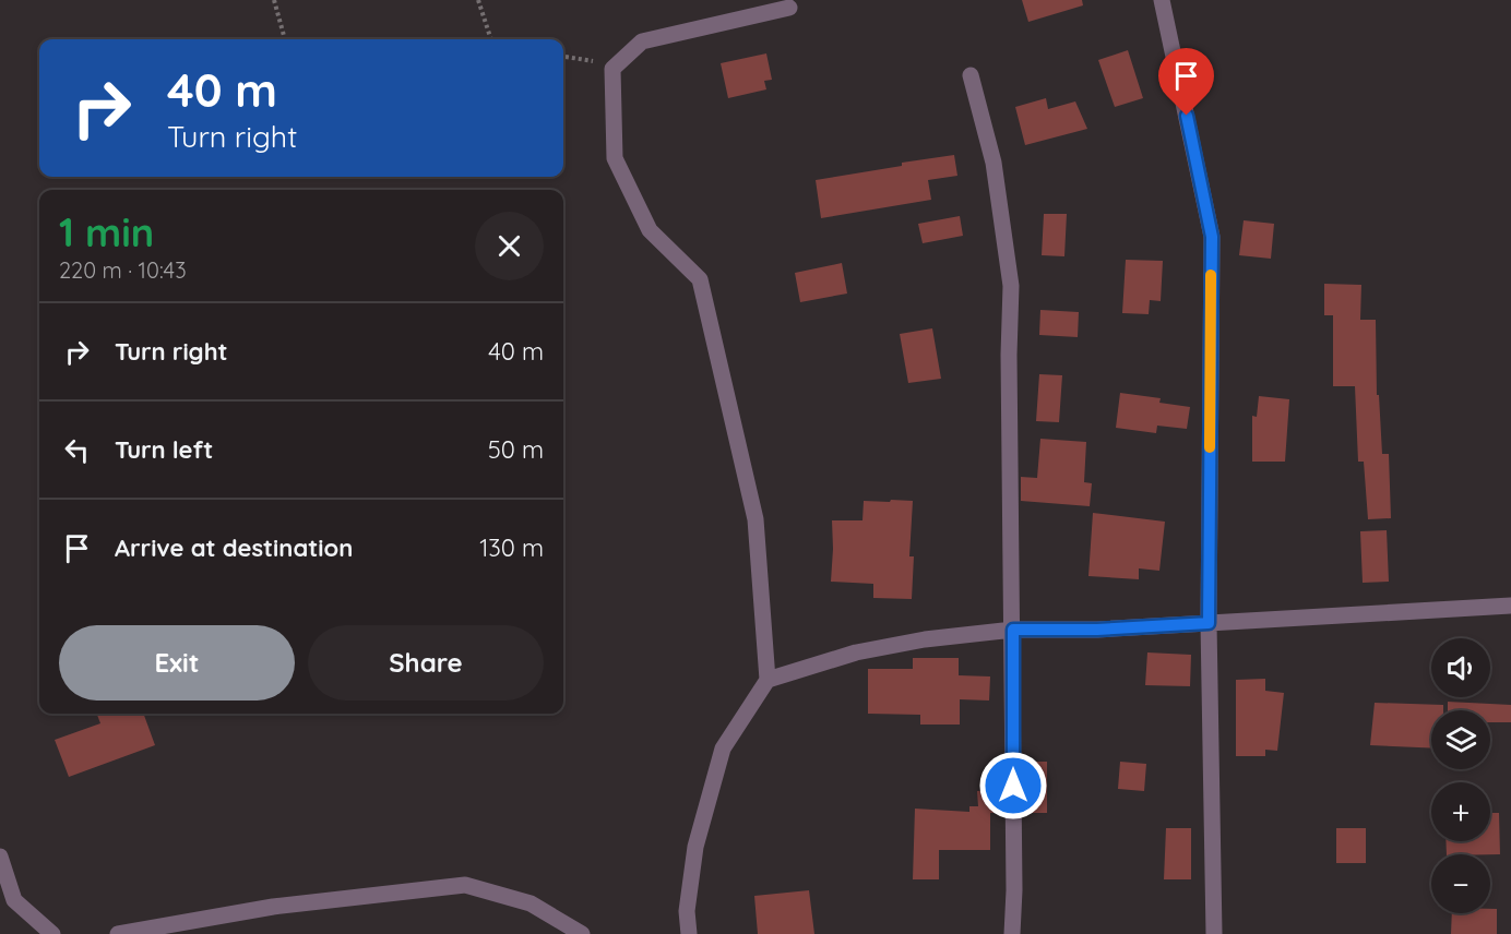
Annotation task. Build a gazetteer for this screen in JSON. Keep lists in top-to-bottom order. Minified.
{"page":{"turn":["40 m","Turn right"],"heading":["1 min","220 m · 10:43"],"list":[{"name":"Turn right","value":"40 m"},{"name":"Turn left","value":"50 m"},{"name":"Arrive at destination","value":"130 m"}],"buttons":["Exit","Share"],"map_buttons":["+","−"]}}
